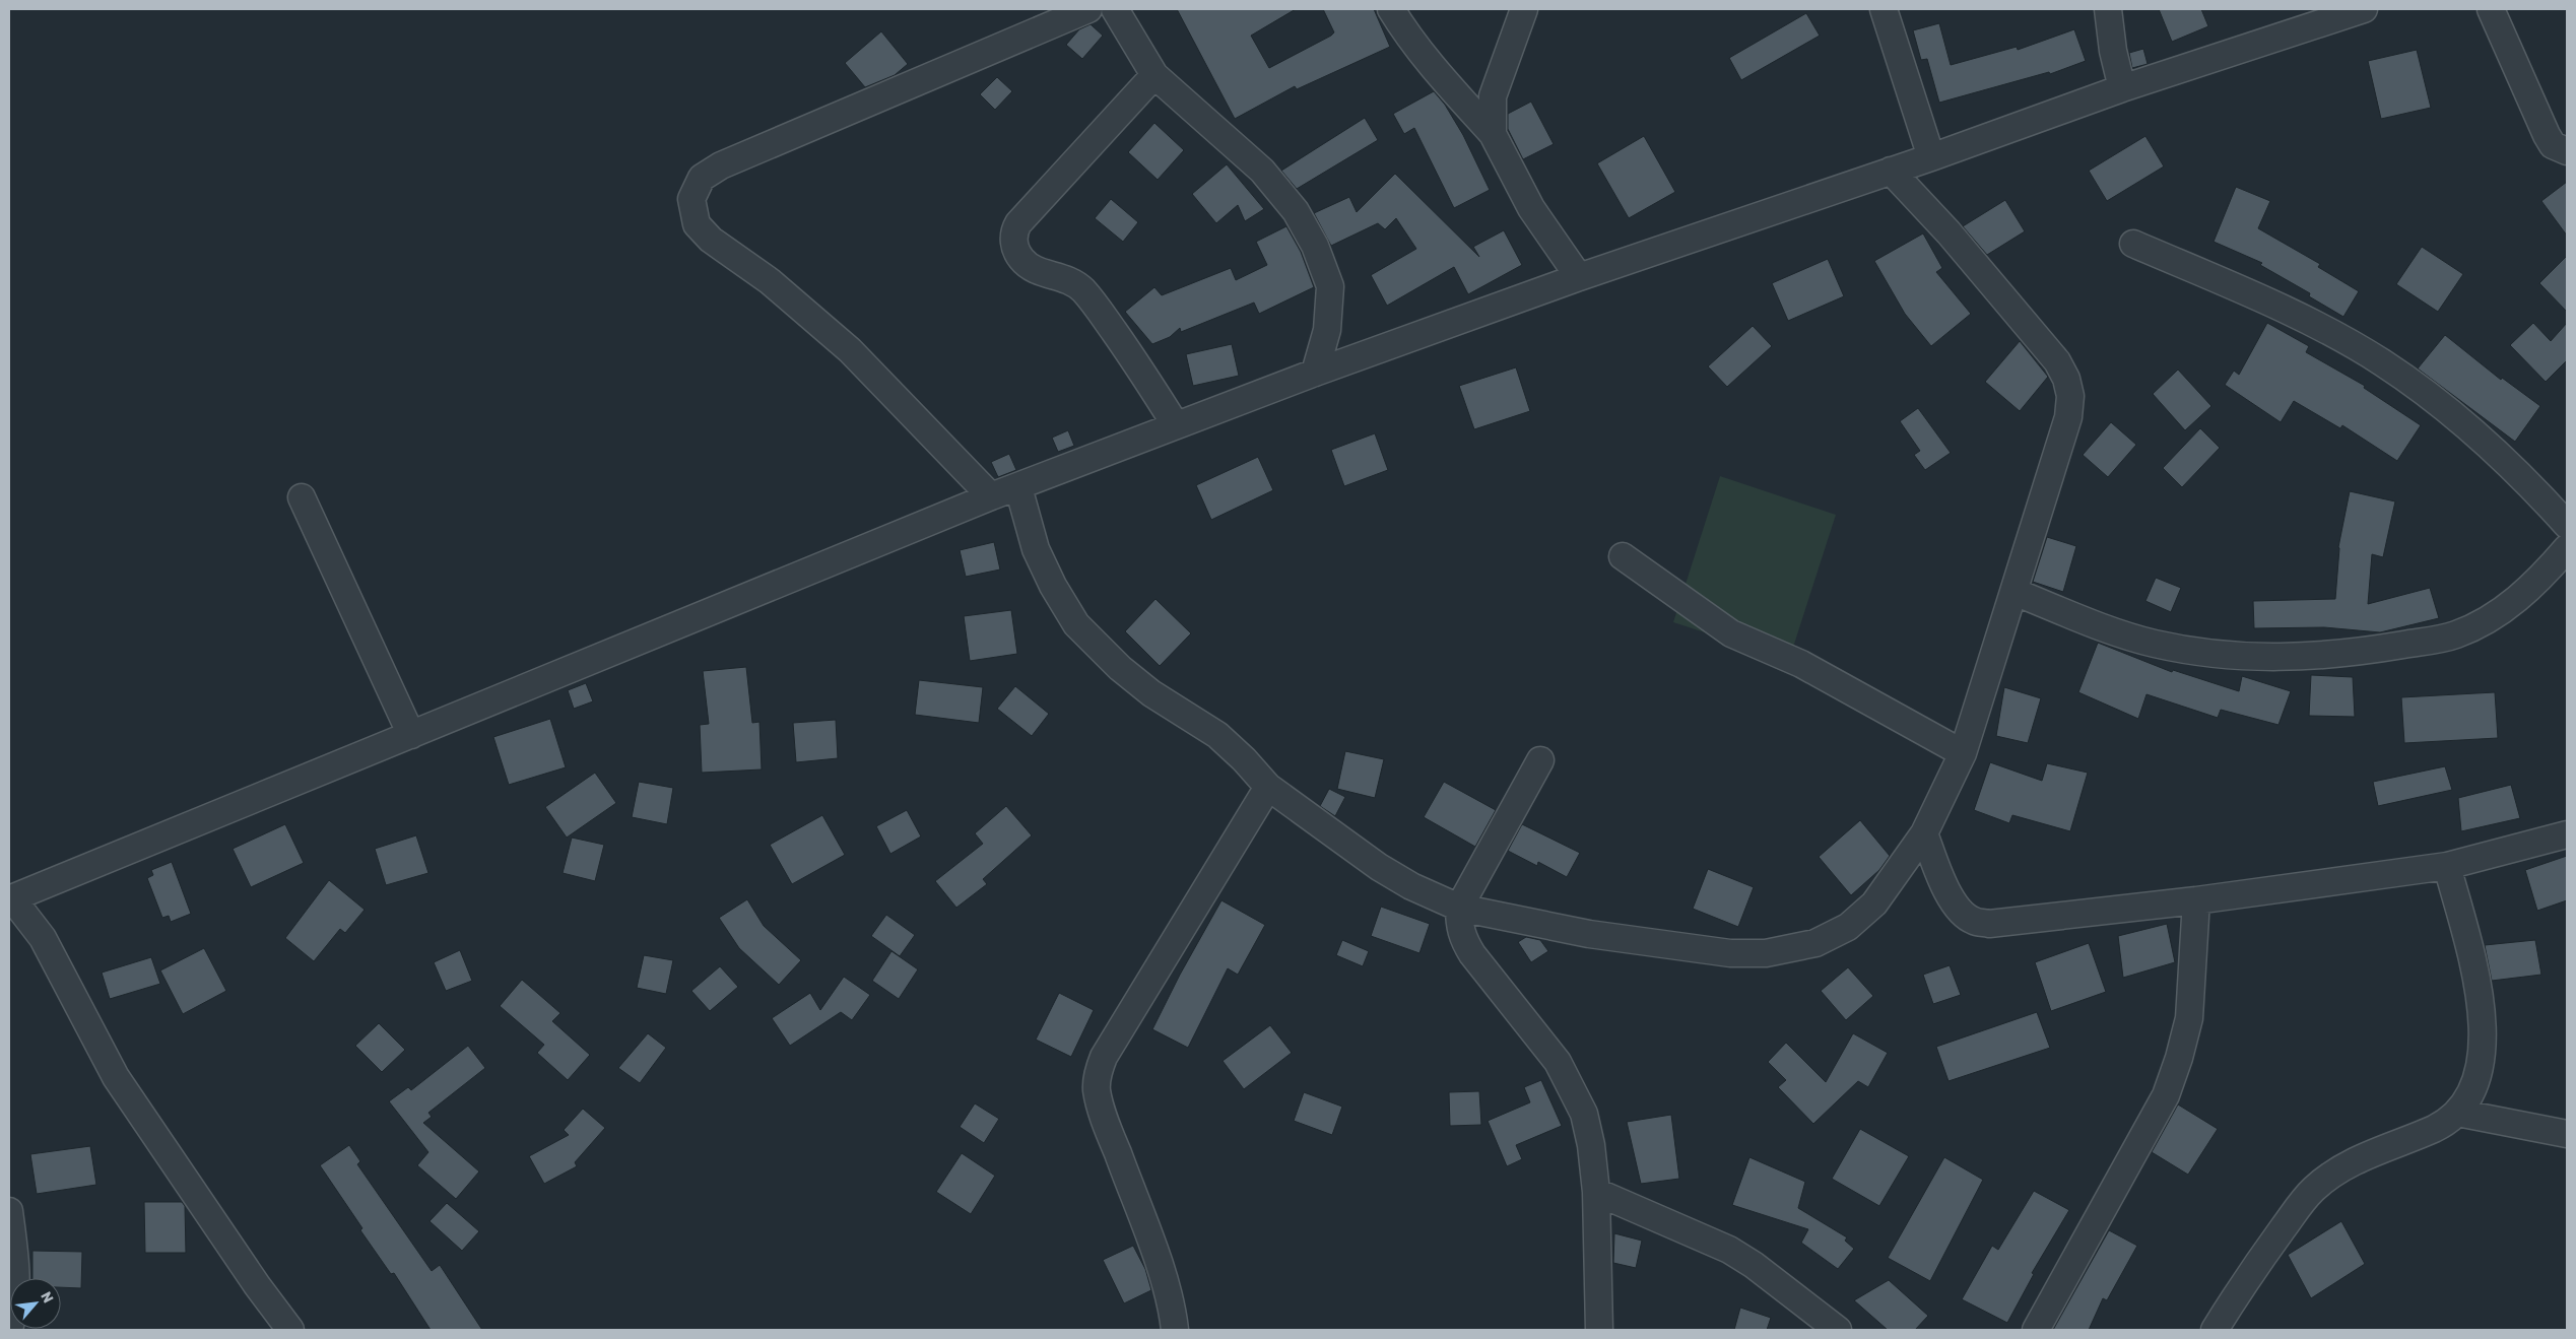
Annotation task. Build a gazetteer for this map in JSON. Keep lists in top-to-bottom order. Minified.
{"north":"top right"}
